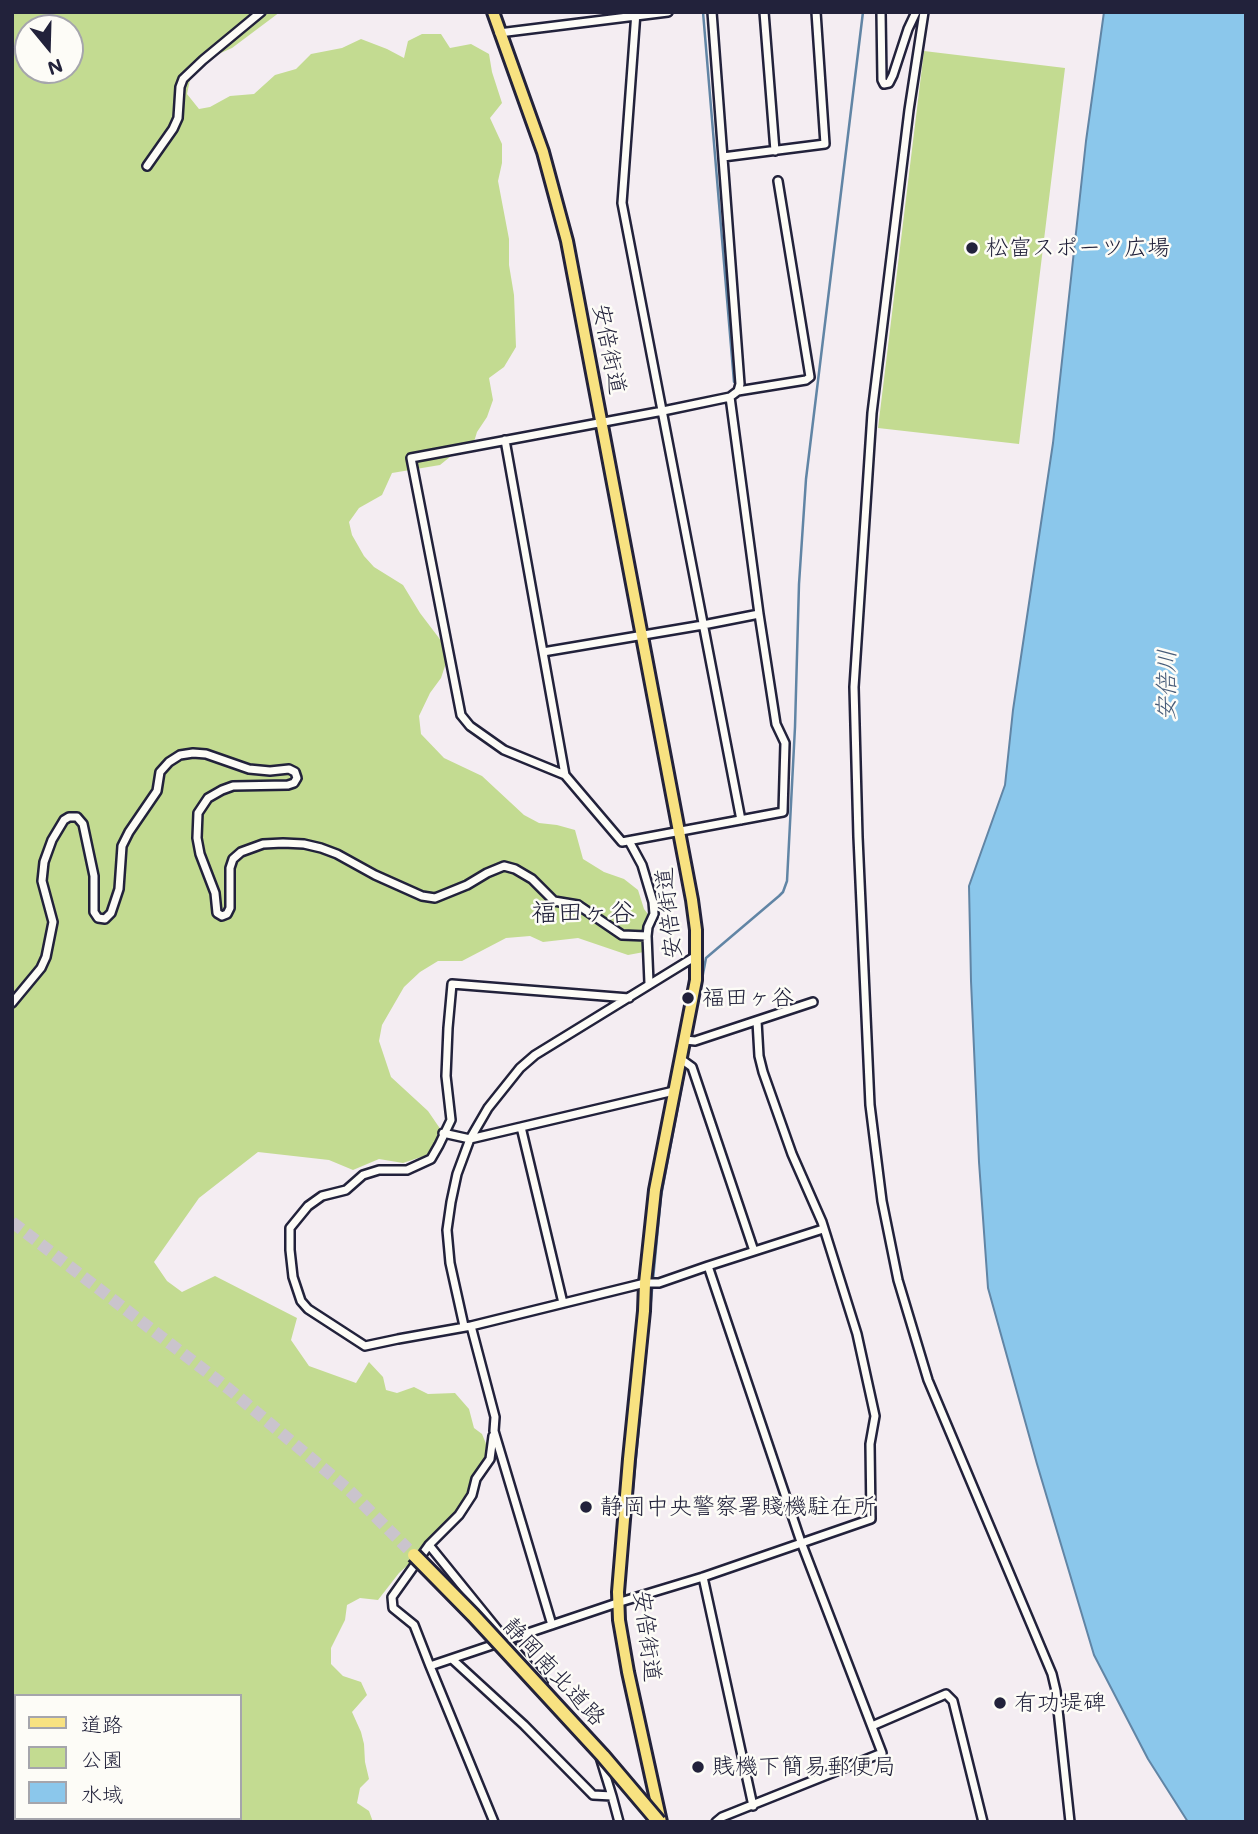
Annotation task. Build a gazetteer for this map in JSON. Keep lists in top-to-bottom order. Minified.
{"streets":{"highway":["静岡南北道路"],"main road":["安倍街道"]},"crossings":[["安倍街道","静岡南北道路"]],"districts":["福田ヶ谷"],"water":["安倍川"],"places":["松富スポーツ広場","福田ヶ谷","静岡中央警察署賤機駐在所","有功堤碑","賎機下簡易郵便局"],"legend":["道路","公園","水域"],"north":"bottom"}
